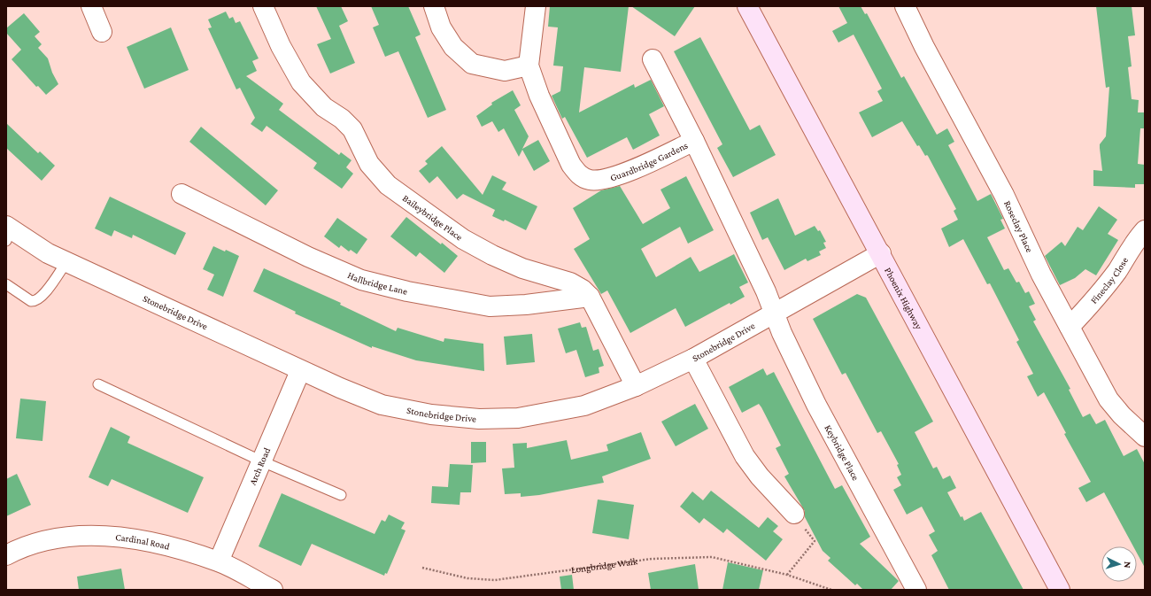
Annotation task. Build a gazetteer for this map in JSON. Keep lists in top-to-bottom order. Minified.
{"streets":{"main road":["Phoenix Highway"],"street":["Guardbridge Gardens","Baileybridge Place","Roseclay Place","Fineclay Close","Hallbridge Lane","Stonebridge Drive","Keybridge Place","Arch Road","Cardinal Road"],"path":["Longbridge Walk"]},"crossings":[["Guardbridge Gardens","Stonebridge Drive"],["Guardbridge Gardens","Keybridge Place"],["Baileybridge Place","Hallbridge Lane"],["Baileybridge Place","Stonebridge Drive"],["Roseclay Place","Fineclay Close"],["Phoenix Highway","Stonebridge Drive"],["Stonebridge Drive","Keybridge Place"],["Stonebridge Drive","Arch Road"],["Arch Road","Cardinal Road"]],"north":"right"}
